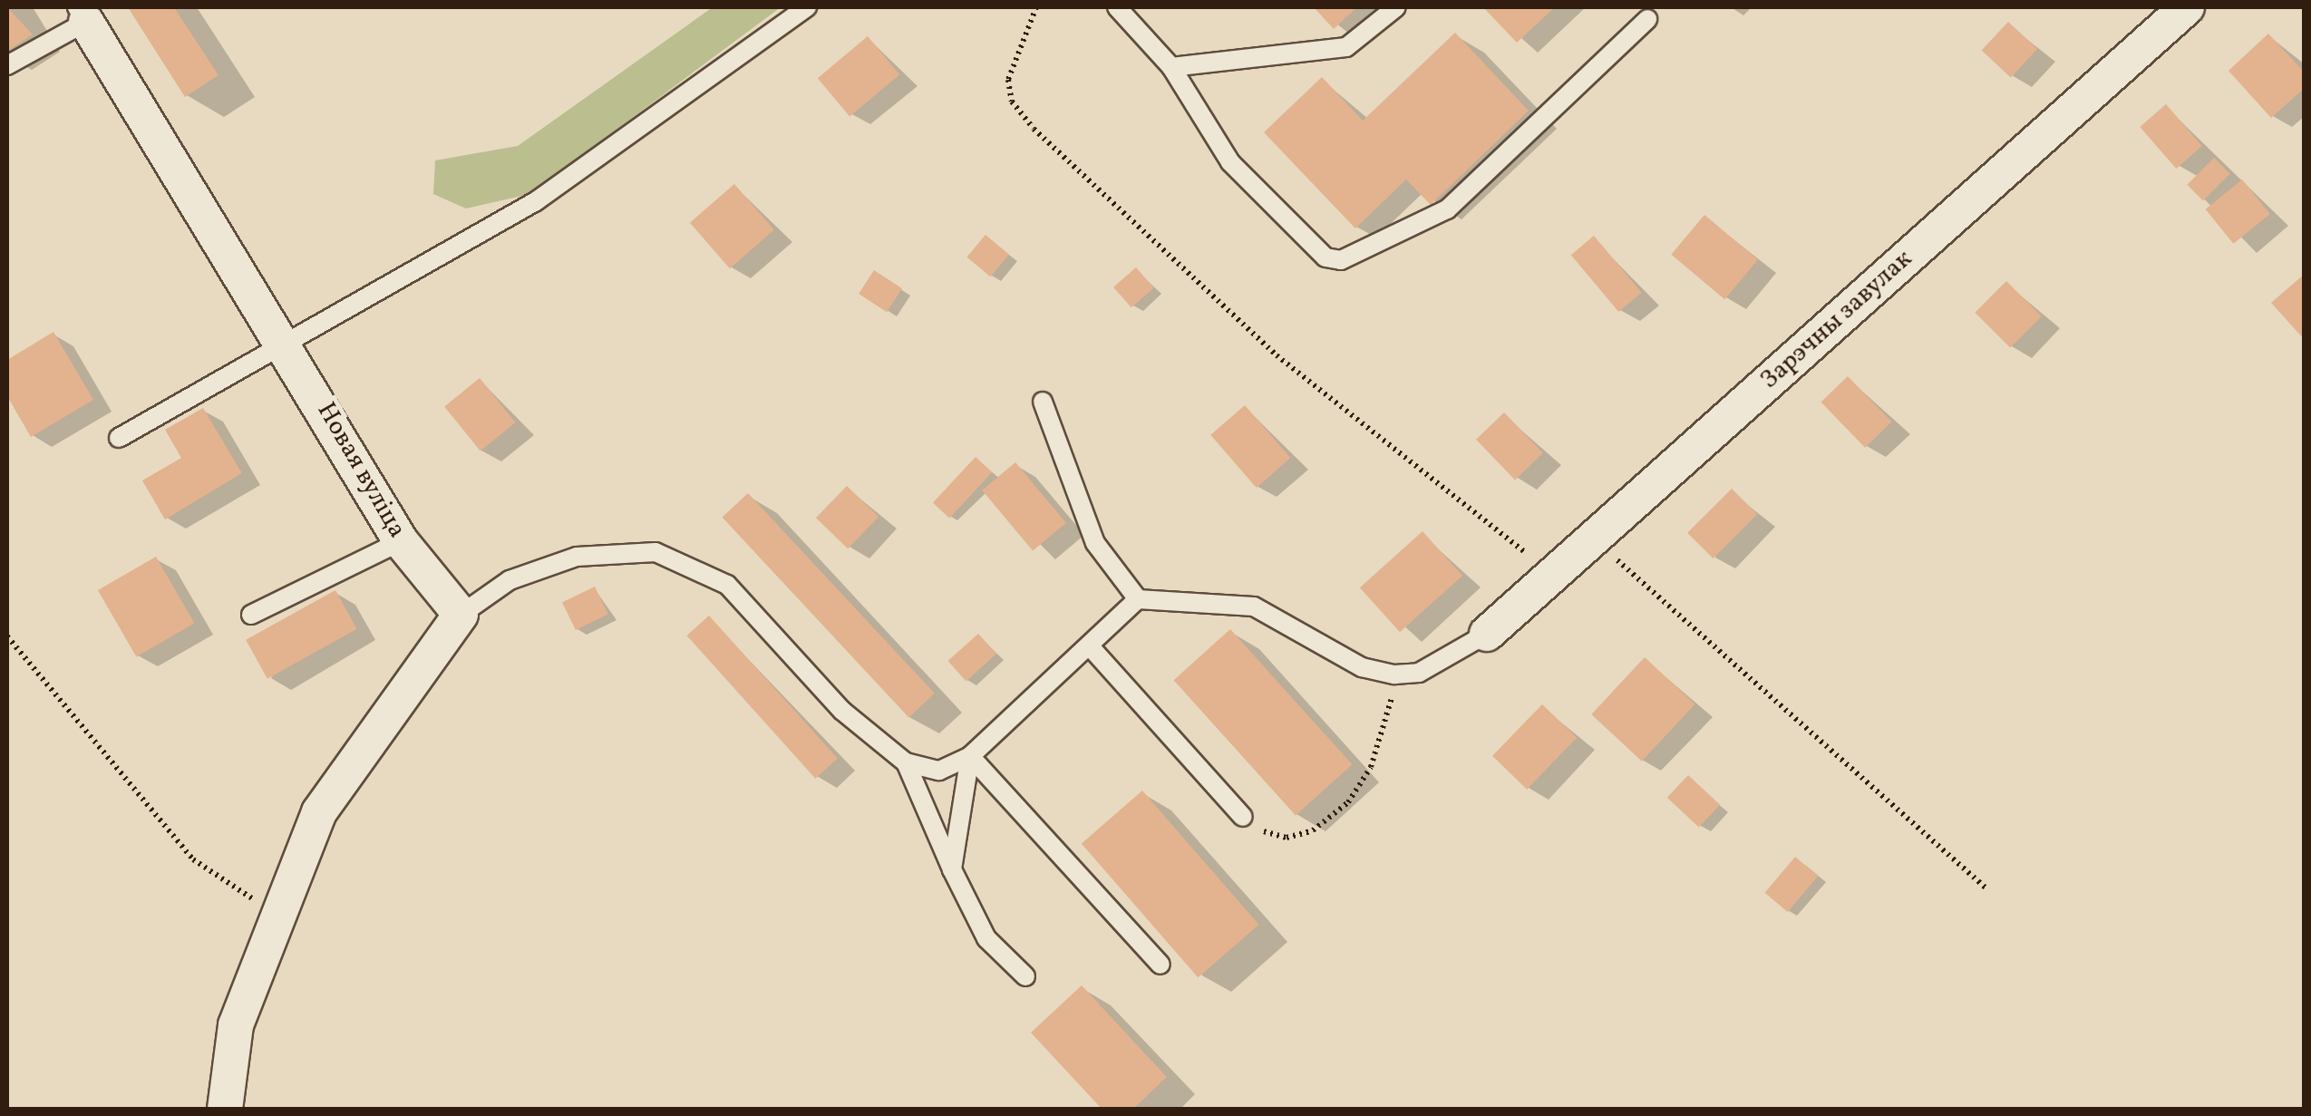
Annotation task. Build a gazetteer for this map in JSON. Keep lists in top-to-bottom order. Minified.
{"streets":{"street":["Зарэчны завулак","Новая вуліца"]}}
